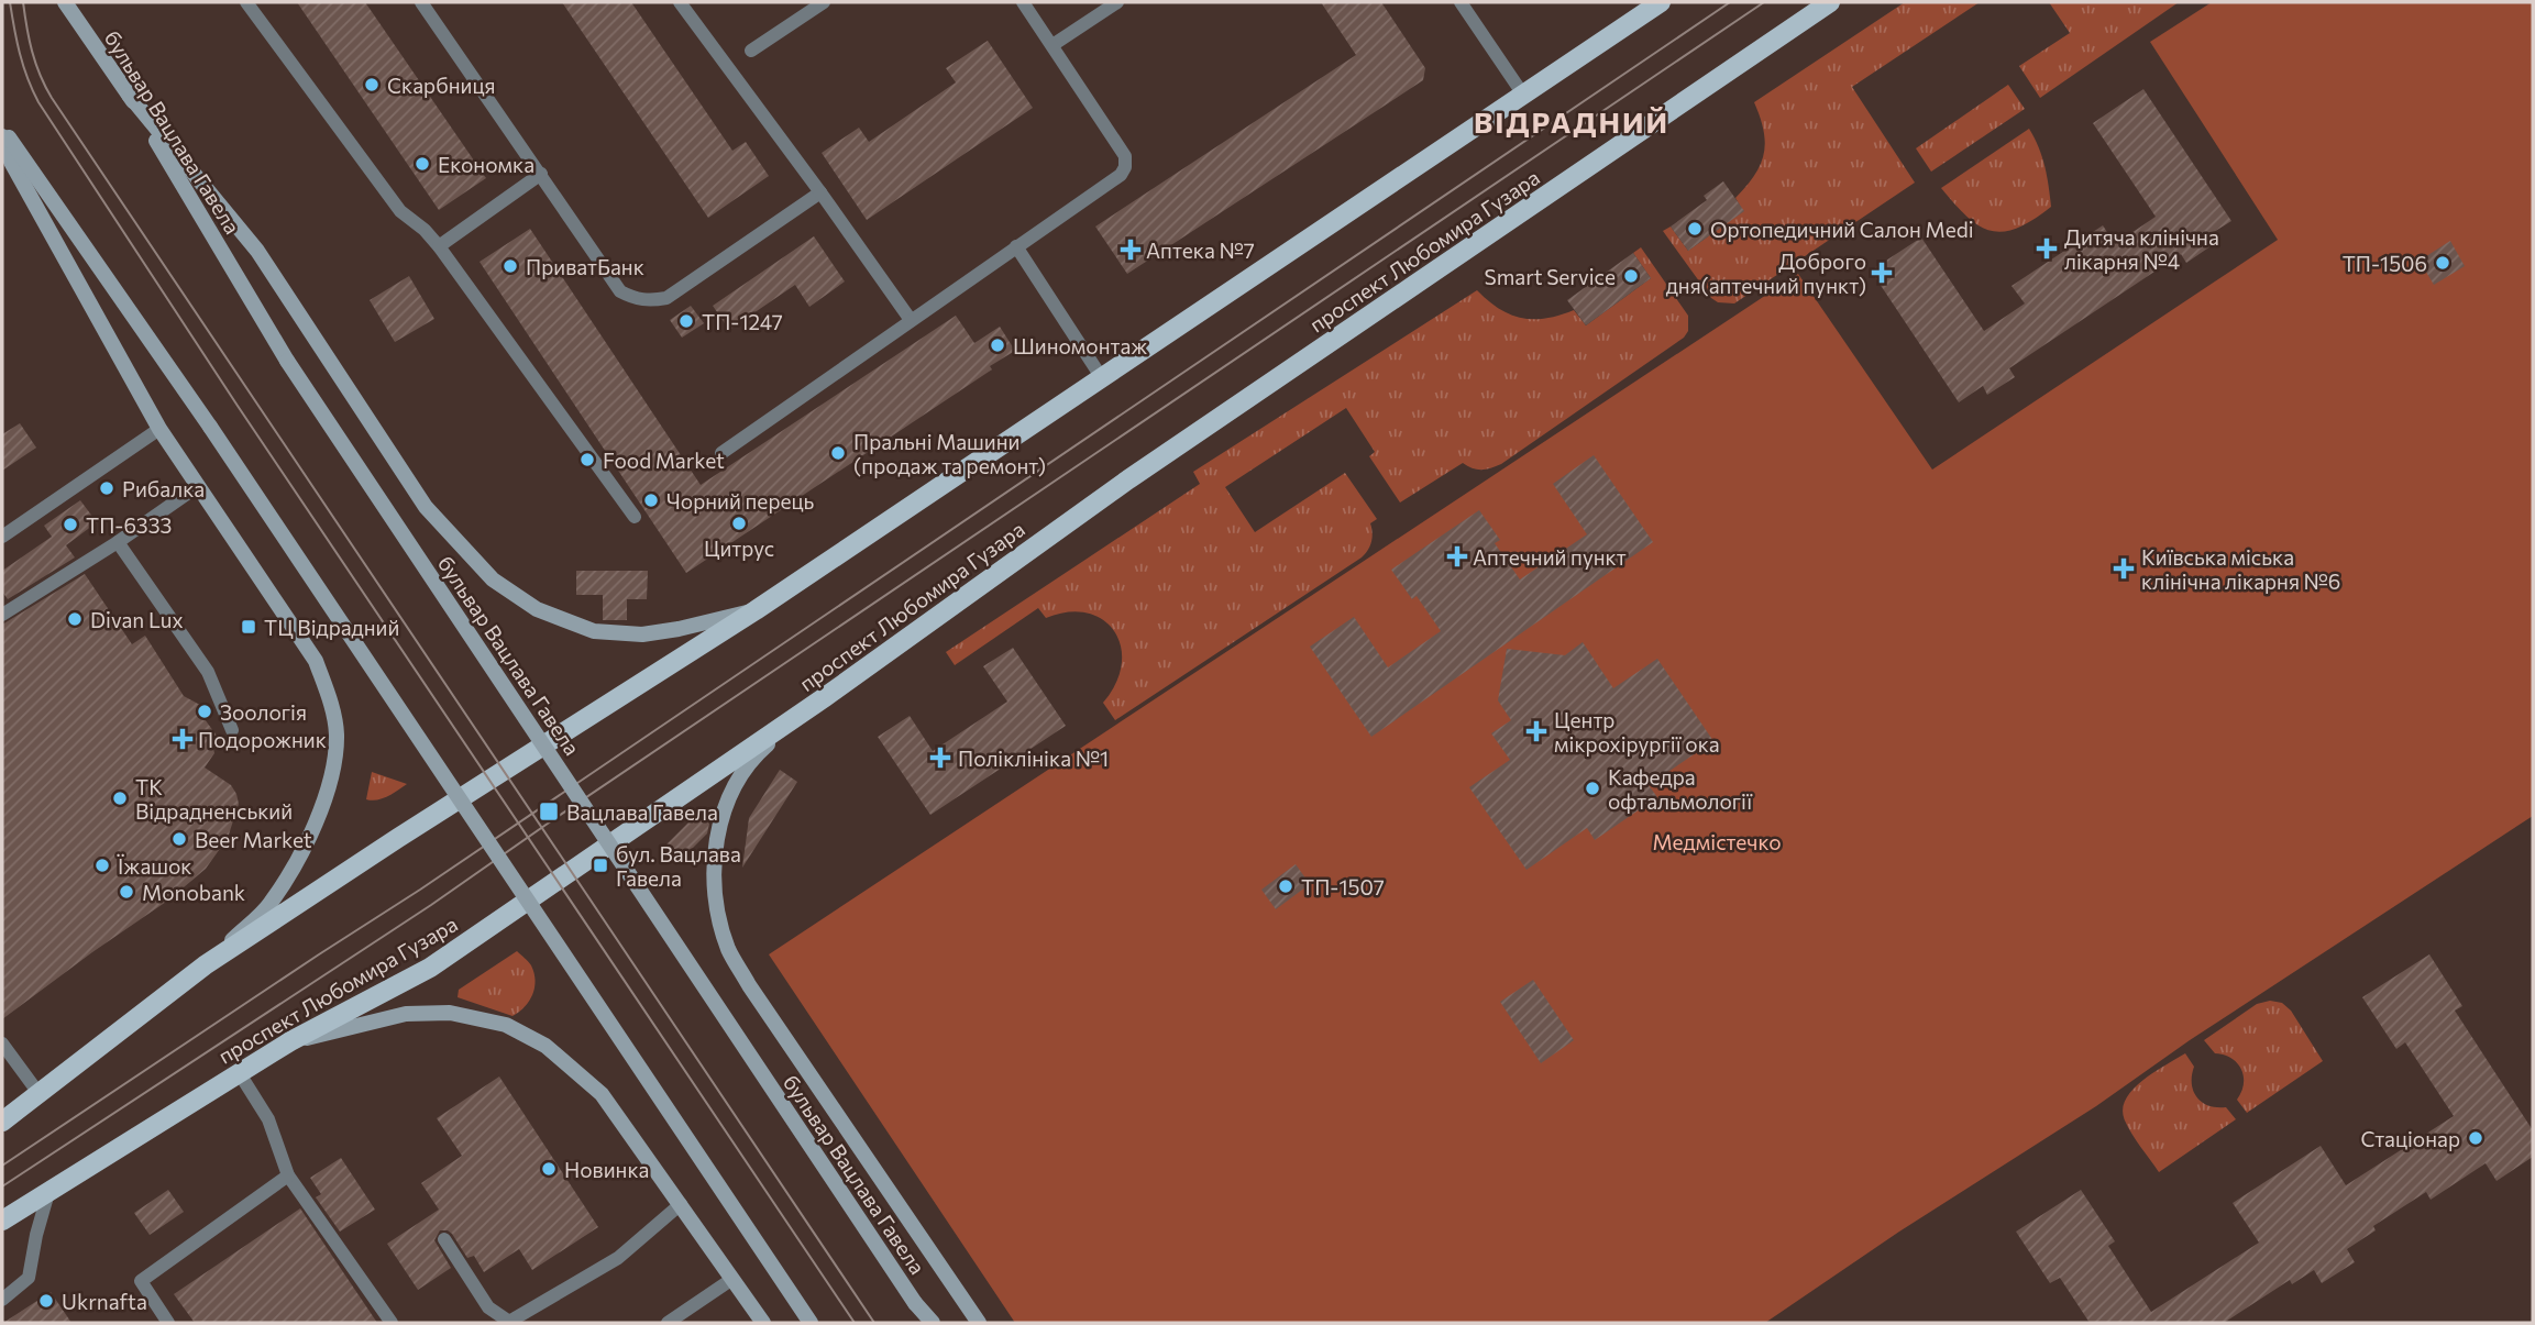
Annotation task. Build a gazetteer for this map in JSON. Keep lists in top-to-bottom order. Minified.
{"streets":{"main road":["бульвар Вацлава Гавела","проспект Любомира Гузара"]},"districts":["ВІДРАДНИЙ"],"parks":["Медмістечко"],"places":{"other":["Скарбниця","Економка","Ортопедичний Салон Medi","ТП-1506","ПриватБанк","Smart Service","ТП-1247","Шиномонтаж","Пральні Машини (продаж та ремонт)","Food Market","Рибалка","Чорний перець","Цитрус","ТП-6333","Divan Lux","Зоологія","Кафедра офтальмології","ТК Відрадненський","Beer Market","Їжашок","ТП-1507","Monobank","Стаціонар","Новинка","Ukrnafta"],"health":["Дитяча клінічна лікарня №4","Аптека №7","Доброго дня(аптечний пункт)","Аптечний пункт","Київська міська клінічна лікарня №6","Центр мікрохірургії ока","Подорожник","Поліклініка №1"],"transit":["ТЦ Відрадний","Вацлава Гавела","бул. Вацлава Гавела"]}}
